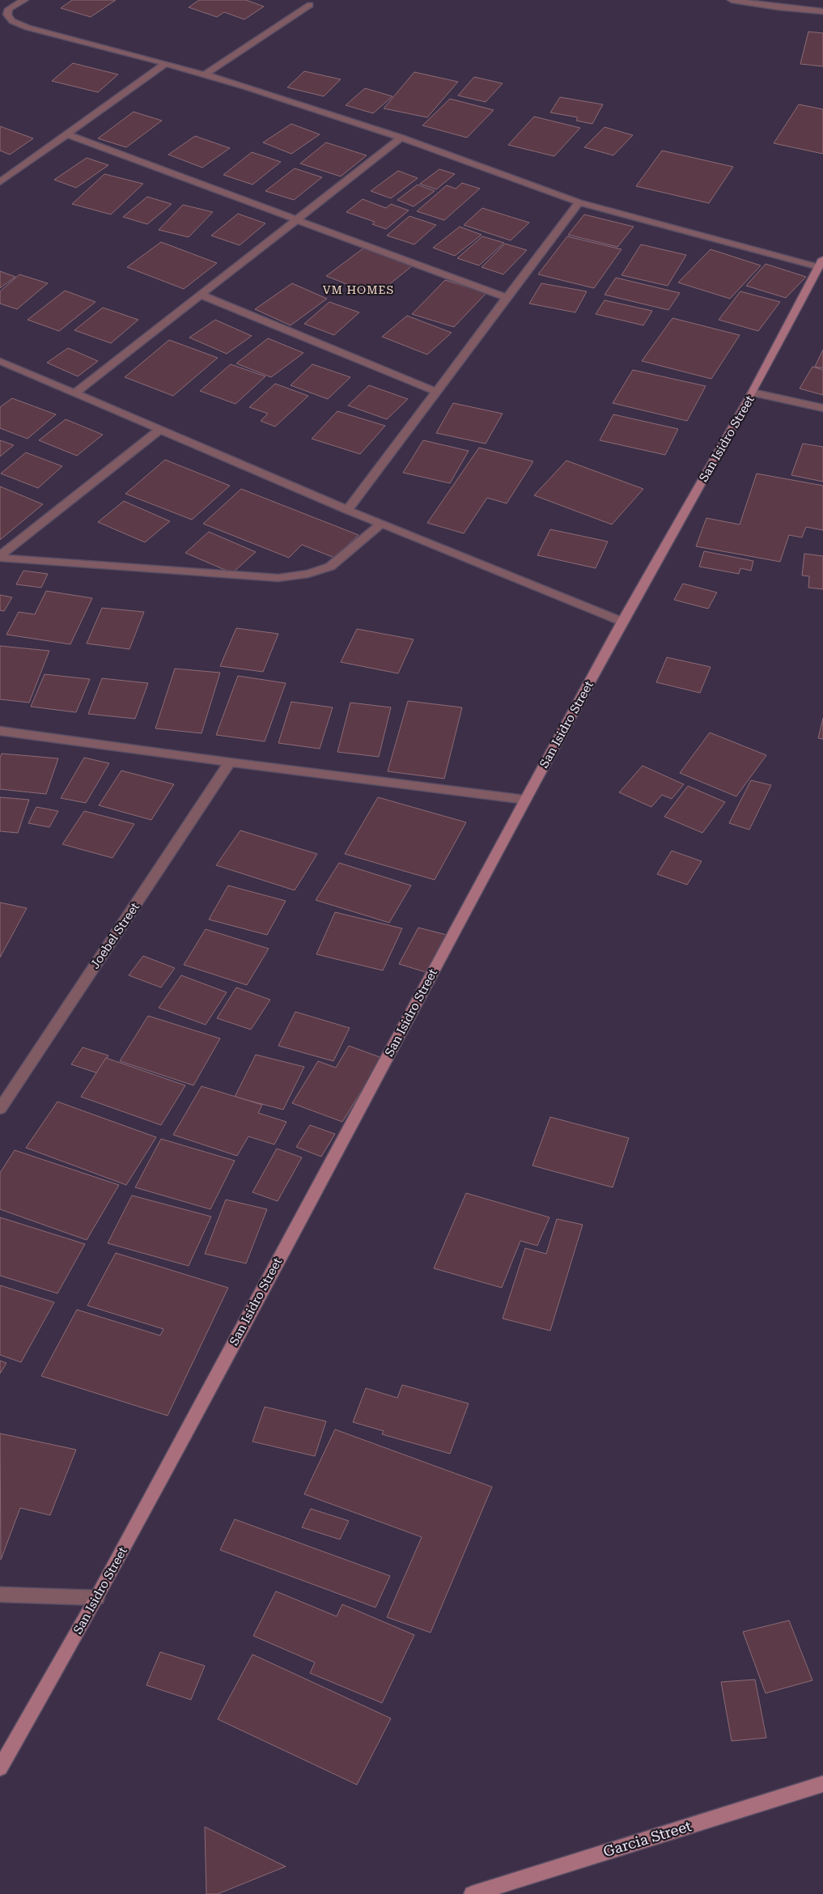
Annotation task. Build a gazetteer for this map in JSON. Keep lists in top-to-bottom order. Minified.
{"streets":{"street":["San Isidro Street","Joebel Street","Garcia Street"]},"districts":["VM HOMES"]}
